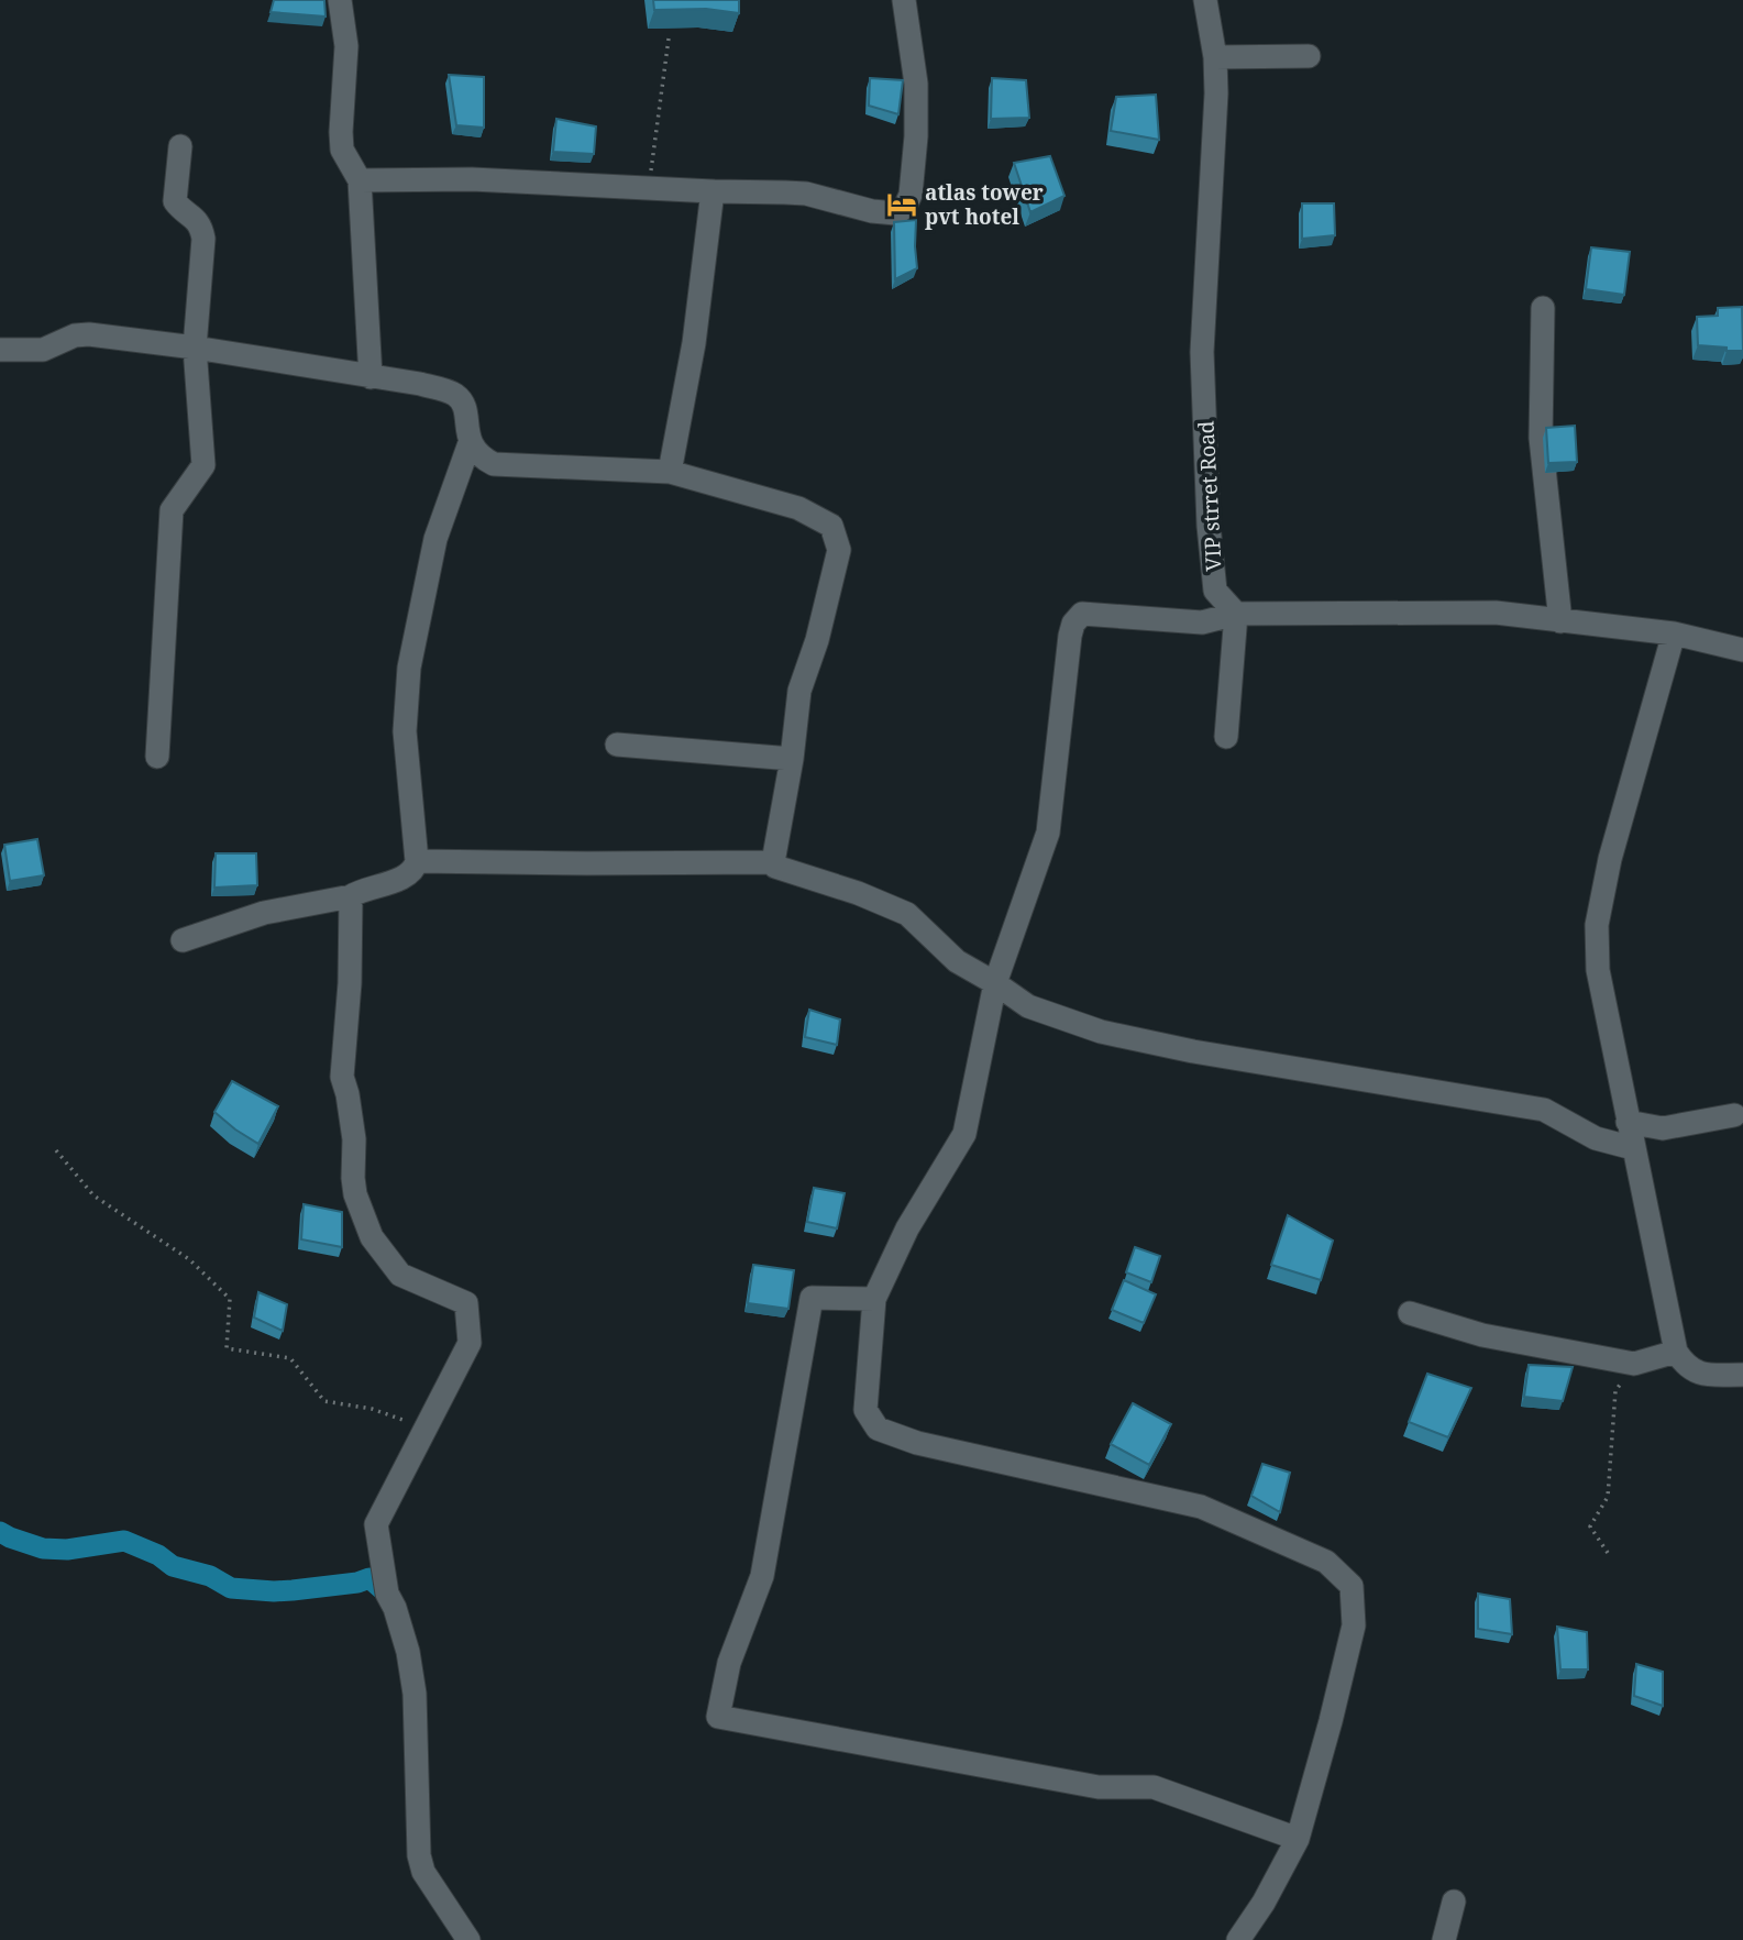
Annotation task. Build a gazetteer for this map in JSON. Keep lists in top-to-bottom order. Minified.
{"streets":{"street":["VIP strret Road"]},"places":{"hotel":["atlas tower pvt hotel"]}}
